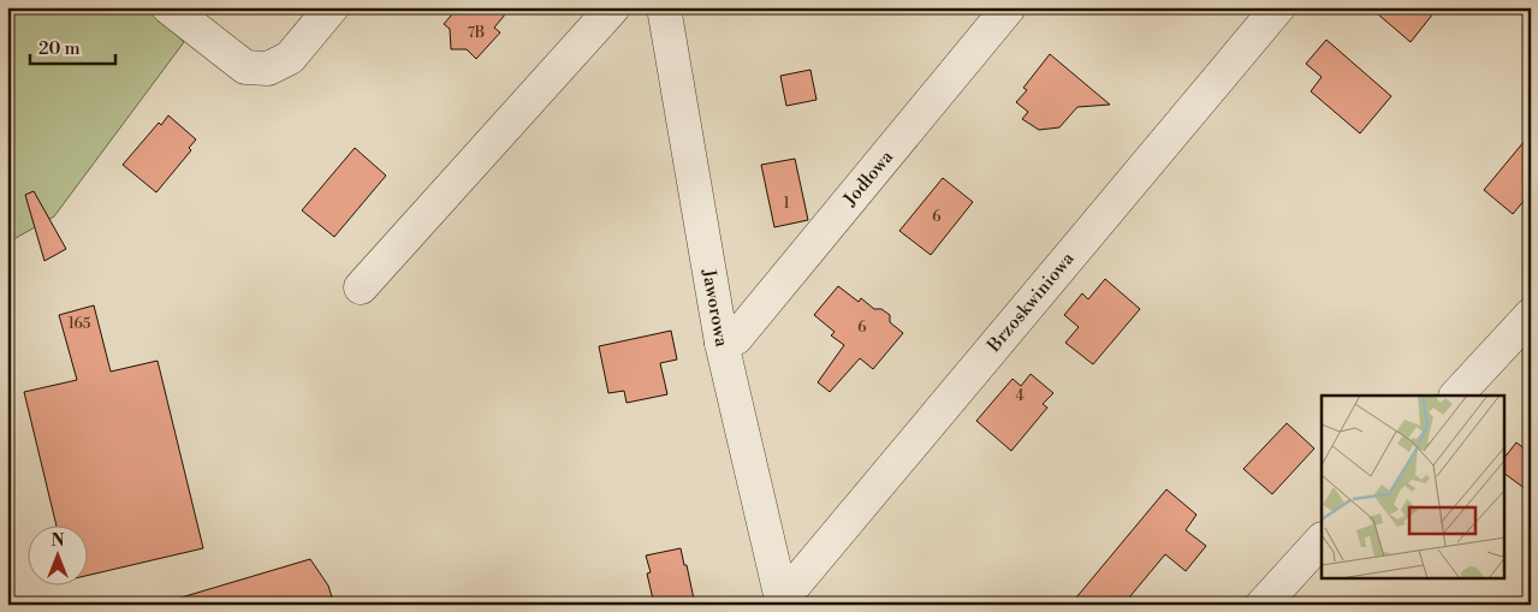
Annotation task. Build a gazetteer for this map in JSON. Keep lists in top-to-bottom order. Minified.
{"streets":{"street":["Jodłowa","Brzoskwiniowa","Jaworowa"]},"crossings":[["Jodłowa","Jaworowa"],["Brzoskwiniowa","Jaworowa"]],"house_numbers":["7B","1","6","165","6","4"],"scale_bar":"20 m","north":"top"}
